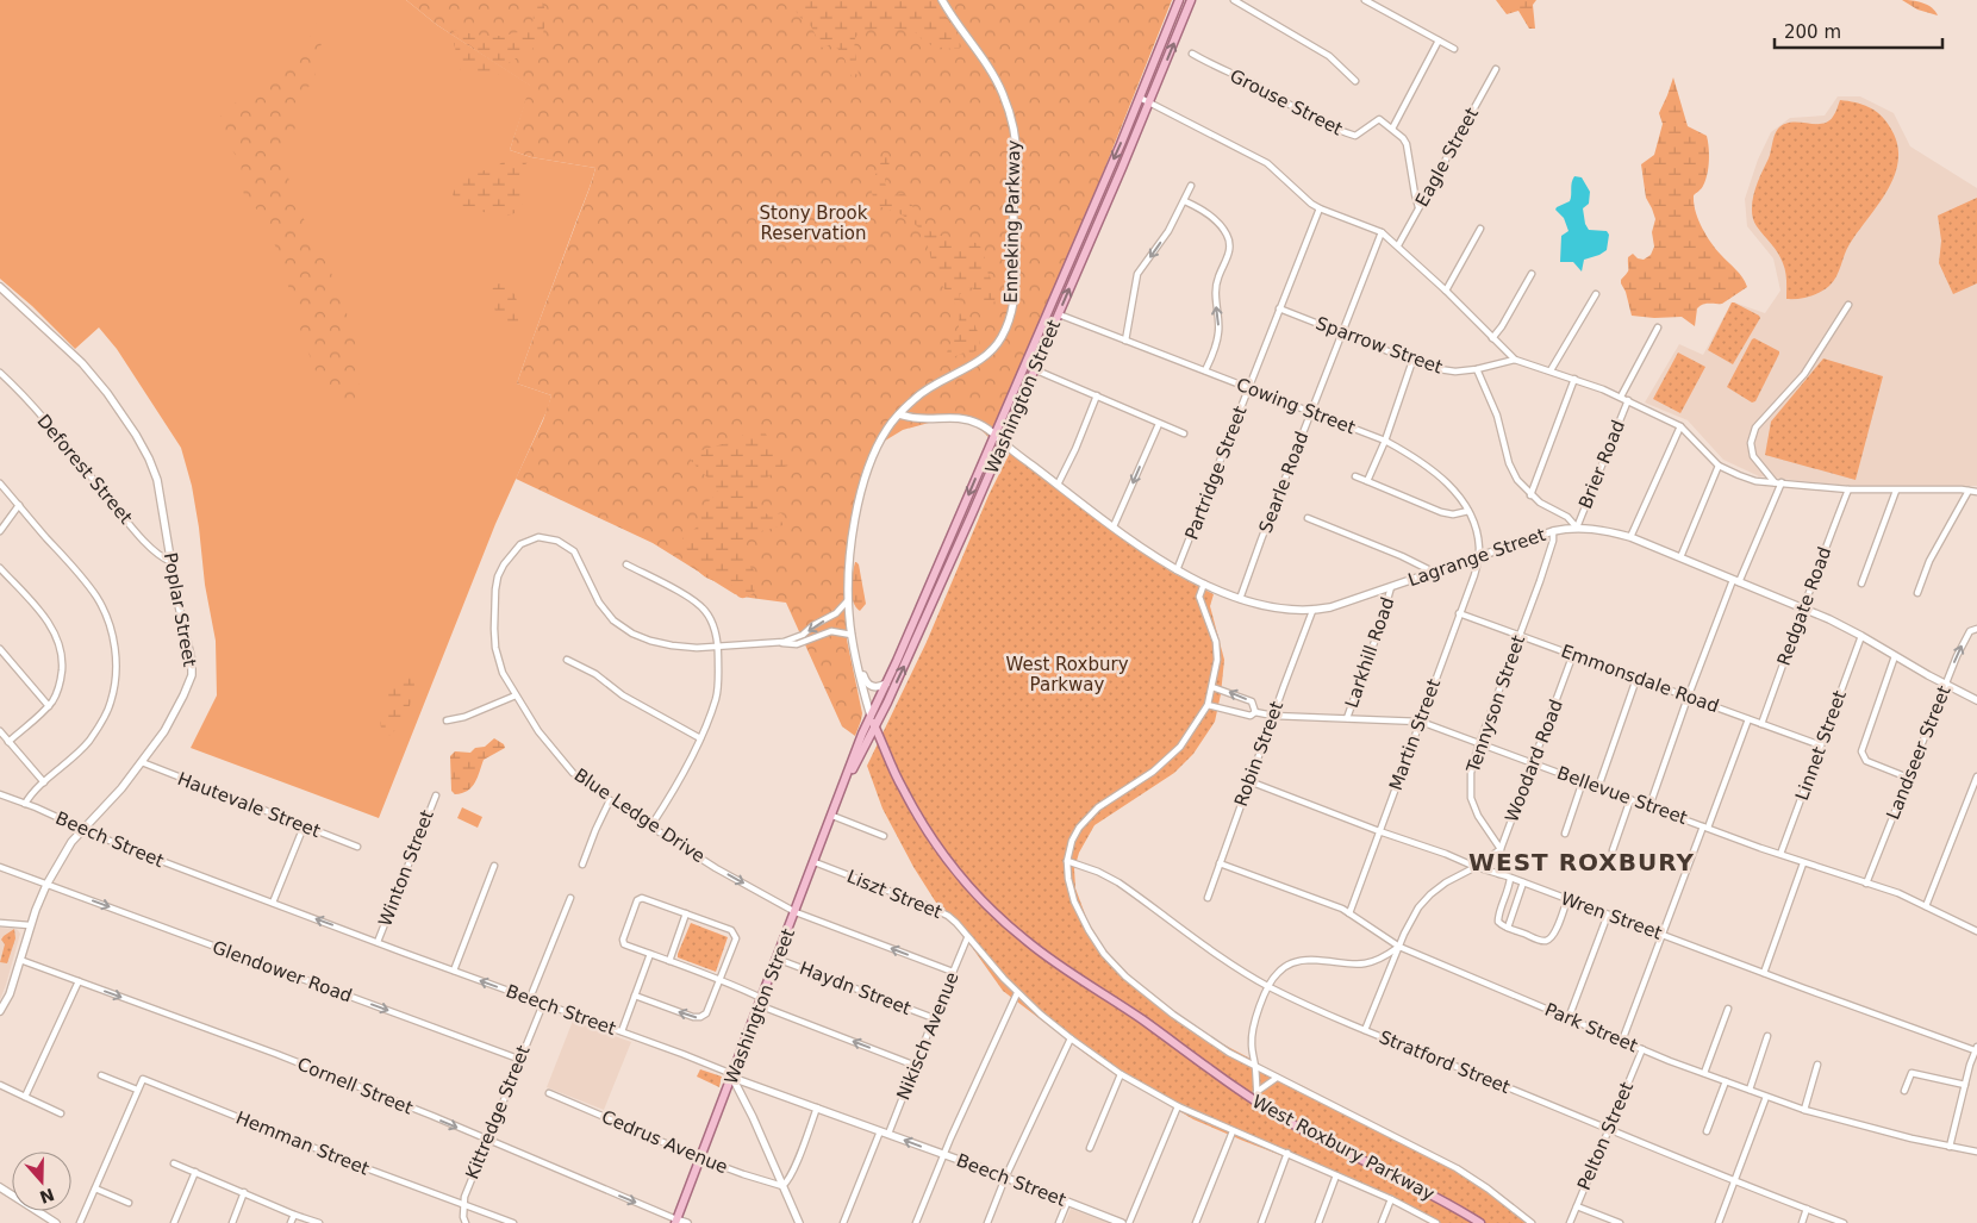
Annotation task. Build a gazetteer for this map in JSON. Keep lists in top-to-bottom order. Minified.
{"streets":{"main road":["Enneking Parkway","Washington Street","Lagrange Street","Poplar Street","Beech Street","Cornell Street","West Roxbury Parkway"],"street":["Grouse Street","Eagle Street","Sparrow Street","Cowing Street","Brier Road","Deforest Street","Partridge Street","Searle Road","Redgate Road","Larkhill Road","Emmonsdale Road","Tennyson Street","Martin Street","Linnet Street","Landseer Street","Robin Street","Woodard Road","Bellevue Street","Hautevale Street","Blue Ledge Drive","Winton Street","Liszt Street","Wren Street","Glendower Road","Haydn Street","Park Street","Nikisch Avenue","Stratford Street","Kittredge Street","Pelton Street","Cedrus Avenue","Hemman Street"]},"crossings":[["Enneking Parkway","Washington Street"],["Enneking Parkway","Blue Ledge Drive"],["Enneking Parkway","West Roxbury Parkway"],["Sparrow Street","Partridge Street"],["Sparrow Street","Searle Road"],["Washington Street","Cowing Street"],["Washington Street","Lagrange Street"],["Washington Street","Blue Ledge Drive"],["Washington Street","Beech Street"],["Washington Street","Liszt Street"],["Washington Street","Haydn Street"],["Washington Street","Cornell Street"],["Washington Street","Cedrus Avenue"],["Washington Street","West Roxbury Parkway"],["Cowing Street","Partridge Street"],["Cowing Street","Searle Road"],["Cowing Street","Lagrange Street"],["Cowing Street","Martin Street"],["Brier Road","Lagrange Street"],["Deforest Street","Poplar Street"],["Partridge Street","Lagrange Street"],["Searle Road","Lagrange Street"],["Lagrange Street","Redgate Road"],["Lagrange Street","Larkhill Road"],["Lagrange Street","Tennyson Street"],["Lagrange Street","Martin Street"],["Lagrange Street","Linnet Street"],["Lagrange Street","Landseer Street"],["Lagrange Street","Robin Street"],["Redgate Road","Emmonsdale Road"],["Poplar Street","Hautevale Street"],["Poplar Street","Beech Street"],["Poplar Street","Glendower Road"],["Poplar Street","Cornell Street"],["Larkhill Road","Bellevue Street"],["Emmonsdale Road","Tennyson Street"],["Emmonsdale Road","Martin Street"],["Emmonsdale Road","Linnet Street"],["Emmonsdale Road","Woodard Road"],["Tennyson Street","Woodard Road"],["Tennyson Street","Bellevue Street"],["Martin Street","Bellevue Street"],["Martin Street","Wren Street"],["Martin Street","Park Street"],["Linnet Street","Bellevue Street"],["Landseer Street","Bellevue Street"],["Robin Street","Bellevue Street"],["Robin Street","Wren Street"],["Robin Street","Park Street"],["Woodard Road","Bellevue Street"],["Blue Ledge Drive","Nikisch Avenue"],["Beech Street","Winton Street"],["Beech Street","Nikisch Avenue"],["Beech Street","Kittredge Street"],["Liszt Street","Nikisch Avenue"],["Liszt Street","West Roxbury Parkway"],["Glendower Road","Kittredge Street"],["Haydn Street","Nikisch Avenue"],["Park Street","Pelton Street"],["Nikisch Avenue","West Roxbury Parkway"],["Stratford Street","Pelton Street"],["Stratford Street","West Roxbury Parkway"],["Cornell Street","Kittredge Street"],["Kittredge Street","Hemman Street"]],"one_way":["Glendower Road","Cornell Street"],"districts":["WEST ROXBURY"],"parks":["Stony Brook Reservation","West Roxbury Parkway"],"scale_bar":"200 m","north":"bottom"}
